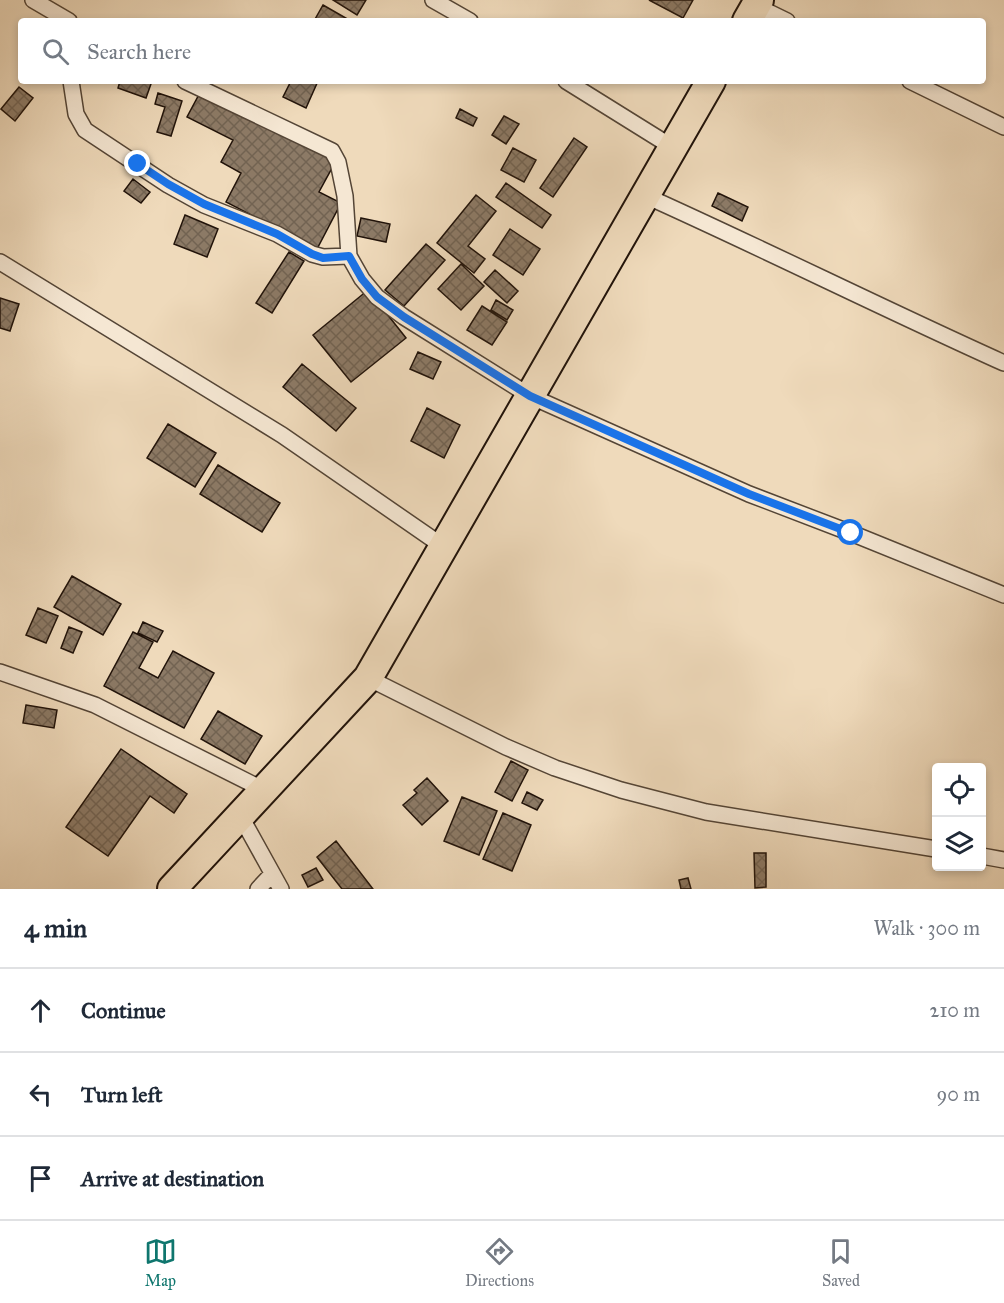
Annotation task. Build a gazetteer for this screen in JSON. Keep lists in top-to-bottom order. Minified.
{"page":{"search":"Search here","heading":["4 min","Walk · 300 m"],"list":[["Continue","210 m"],["Turn left","90 m"],"Arrive at destination"],"nav":["Map","Directions","Saved"]}}
